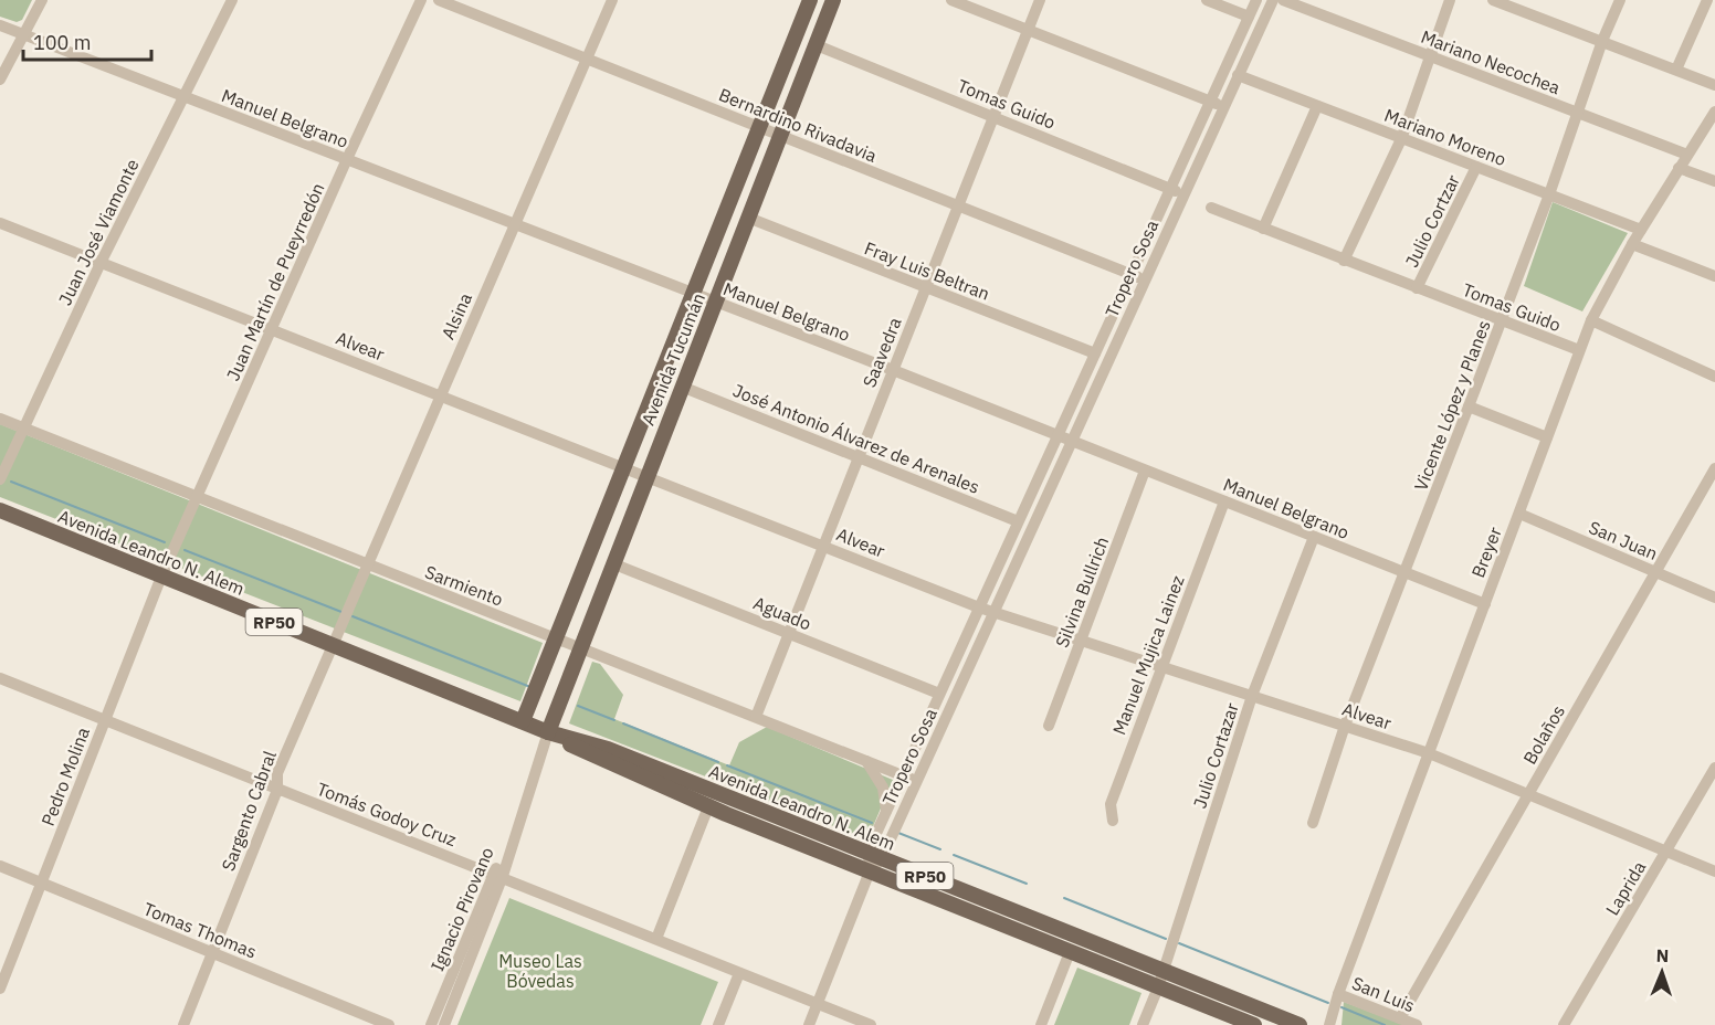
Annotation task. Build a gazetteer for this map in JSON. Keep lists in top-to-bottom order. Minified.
{"streets":{"main road":["Avenida Tucumán","Avenida Leandro N. Alem","RP50"],"street":["Mariano Necochea","Tomas Guido","Manuel Belgrano","Bernardino Rivadavia","Mariano Moreno","Julio Cortzar","Juan José Viamonte","Tropero Sosa","Fray Luis Beltran","Juan Martín de Pueyrredón","Alsina","Alvear","Saavedra","Vicente López y Planes","José Antonio Álvarez de Arenales","San Juan","Breyer","Sarmiento","Silvina Bullrich","Aguado","Manuel Mujica Lainez","Bolaños","Julio Cortazar","Pedro Molina","Sargento Cabral","Tomás Godoy Cruz","Laprida","Ignacio Pirovano","Tomas Thomas","San Luis"]},"crossings":[["Mariano Necochea","Vicente López y Planes"],["Mariano Necochea","Breyer"],["Tomas Guido","Julio Cortzar"],["Tomas Guido","Tropero Sosa"],["Tomas Guido","Saavedra"],["Tomas Guido","Avenida Tucumán"],["Tomas Guido","Vicente López y Planes"],["Tomas Guido","Breyer"],["Manuel Belgrano","Juan José Viamonte"],["Manuel Belgrano","Tropero Sosa"],["Manuel Belgrano","Juan Martín de Pueyrredón"],["Manuel Belgrano","Alsina"],["Manuel Belgrano","Saavedra"],["Manuel Belgrano","Avenida Tucumán"],["Manuel Belgrano","Vicente López y Planes"],["Manuel Belgrano","Breyer"],["Manuel Belgrano","Silvina Bullrich"],["Manuel Belgrano","Manuel Mujica Lainez"],["Manuel Belgrano","Julio Cortazar"],["Bernardino Rivadavia","Tropero Sosa"],["Bernardino Rivadavia","Alsina"],["Bernardino Rivadavia","Saavedra"],["Bernardino Rivadavia","Avenida Tucumán"],["Mariano Moreno","Julio Cortzar"],["Mariano Moreno","Tropero Sosa"],["Mariano Moreno","Vicente López y Planes"],["Mariano Moreno","Breyer"],["Juan José Viamonte","Alvear"],["Juan José Viamonte","Sarmiento"],["Tropero Sosa","Fray Luis Beltran"],["Tropero Sosa","Alvear"],["Tropero Sosa","José Antonio Álvarez de Arenales"],["Tropero Sosa","Avenida Leandro N. Alem"],["Tropero Sosa","Sarmiento"],["Tropero Sosa","Aguado"],["Fray Luis Beltran","Saavedra"],["Fray Luis Beltran","Avenida Tucumán"],["Juan Martín de Pueyrredón","Alvear"],["Juan Martín de Pueyrredón","Avenida Leandro N. Alem"],["Juan Martín de Pueyrredón","Sarmiento"],["Juan Martín de Pueyrredón","Pedro Molina"],["Alsina","Alvear"],["Alsina","Avenida Leandro N. Alem"],["Alsina","Sarmiento"],["Alsina","Sargento Cabral"],["Alvear","Saavedra"],["Alvear","Avenida Tucumán"],["Alvear","Vicente López y Planes"],["Alvear","Breyer"],["Alvear","Silvina Bullrich"],["Alvear","Manuel Mujica Lainez"],["Alvear","Bolaños"],["Alvear","Julio Cortazar"],["Alvear","Laprida"],["Saavedra","José Antonio Álvarez de Arenales"],["Saavedra","Sarmiento"],["Saavedra","Aguado"],["Avenida Tucumán","José Antonio Álvarez de Arenales"],["Avenida Tucumán","Avenida Leandro N. Alem"],["Avenida Tucumán","Sarmiento"],["Avenida Tucumán","Aguado"],["Avenida Tucumán","Ignacio Pirovano"],["San Juan","Breyer"],["San Juan","Bolaños"],["Avenida Leandro N. Alem","Julio Cortazar"],["Avenida Leandro N. Alem","Pedro Molina"],["Avenida Leandro N. Alem","Sargento Cabral"],["Avenida Leandro N. Alem","Ignacio Pirovano"],["Breyer","San Luis"],["Bolaños","San Luis"],["Pedro Molina","Tomás Godoy Cruz"],["Pedro Molina","Tomas Thomas"],["Sargento Cabral","Tomás Godoy Cruz"],["Sargento Cabral","Tomas Thomas"],["Tomás Godoy Cruz","Ignacio Pirovano"]],"parks":["Museo Las Bóvedas"],"scale_bar":"100 m","north":"top"}
